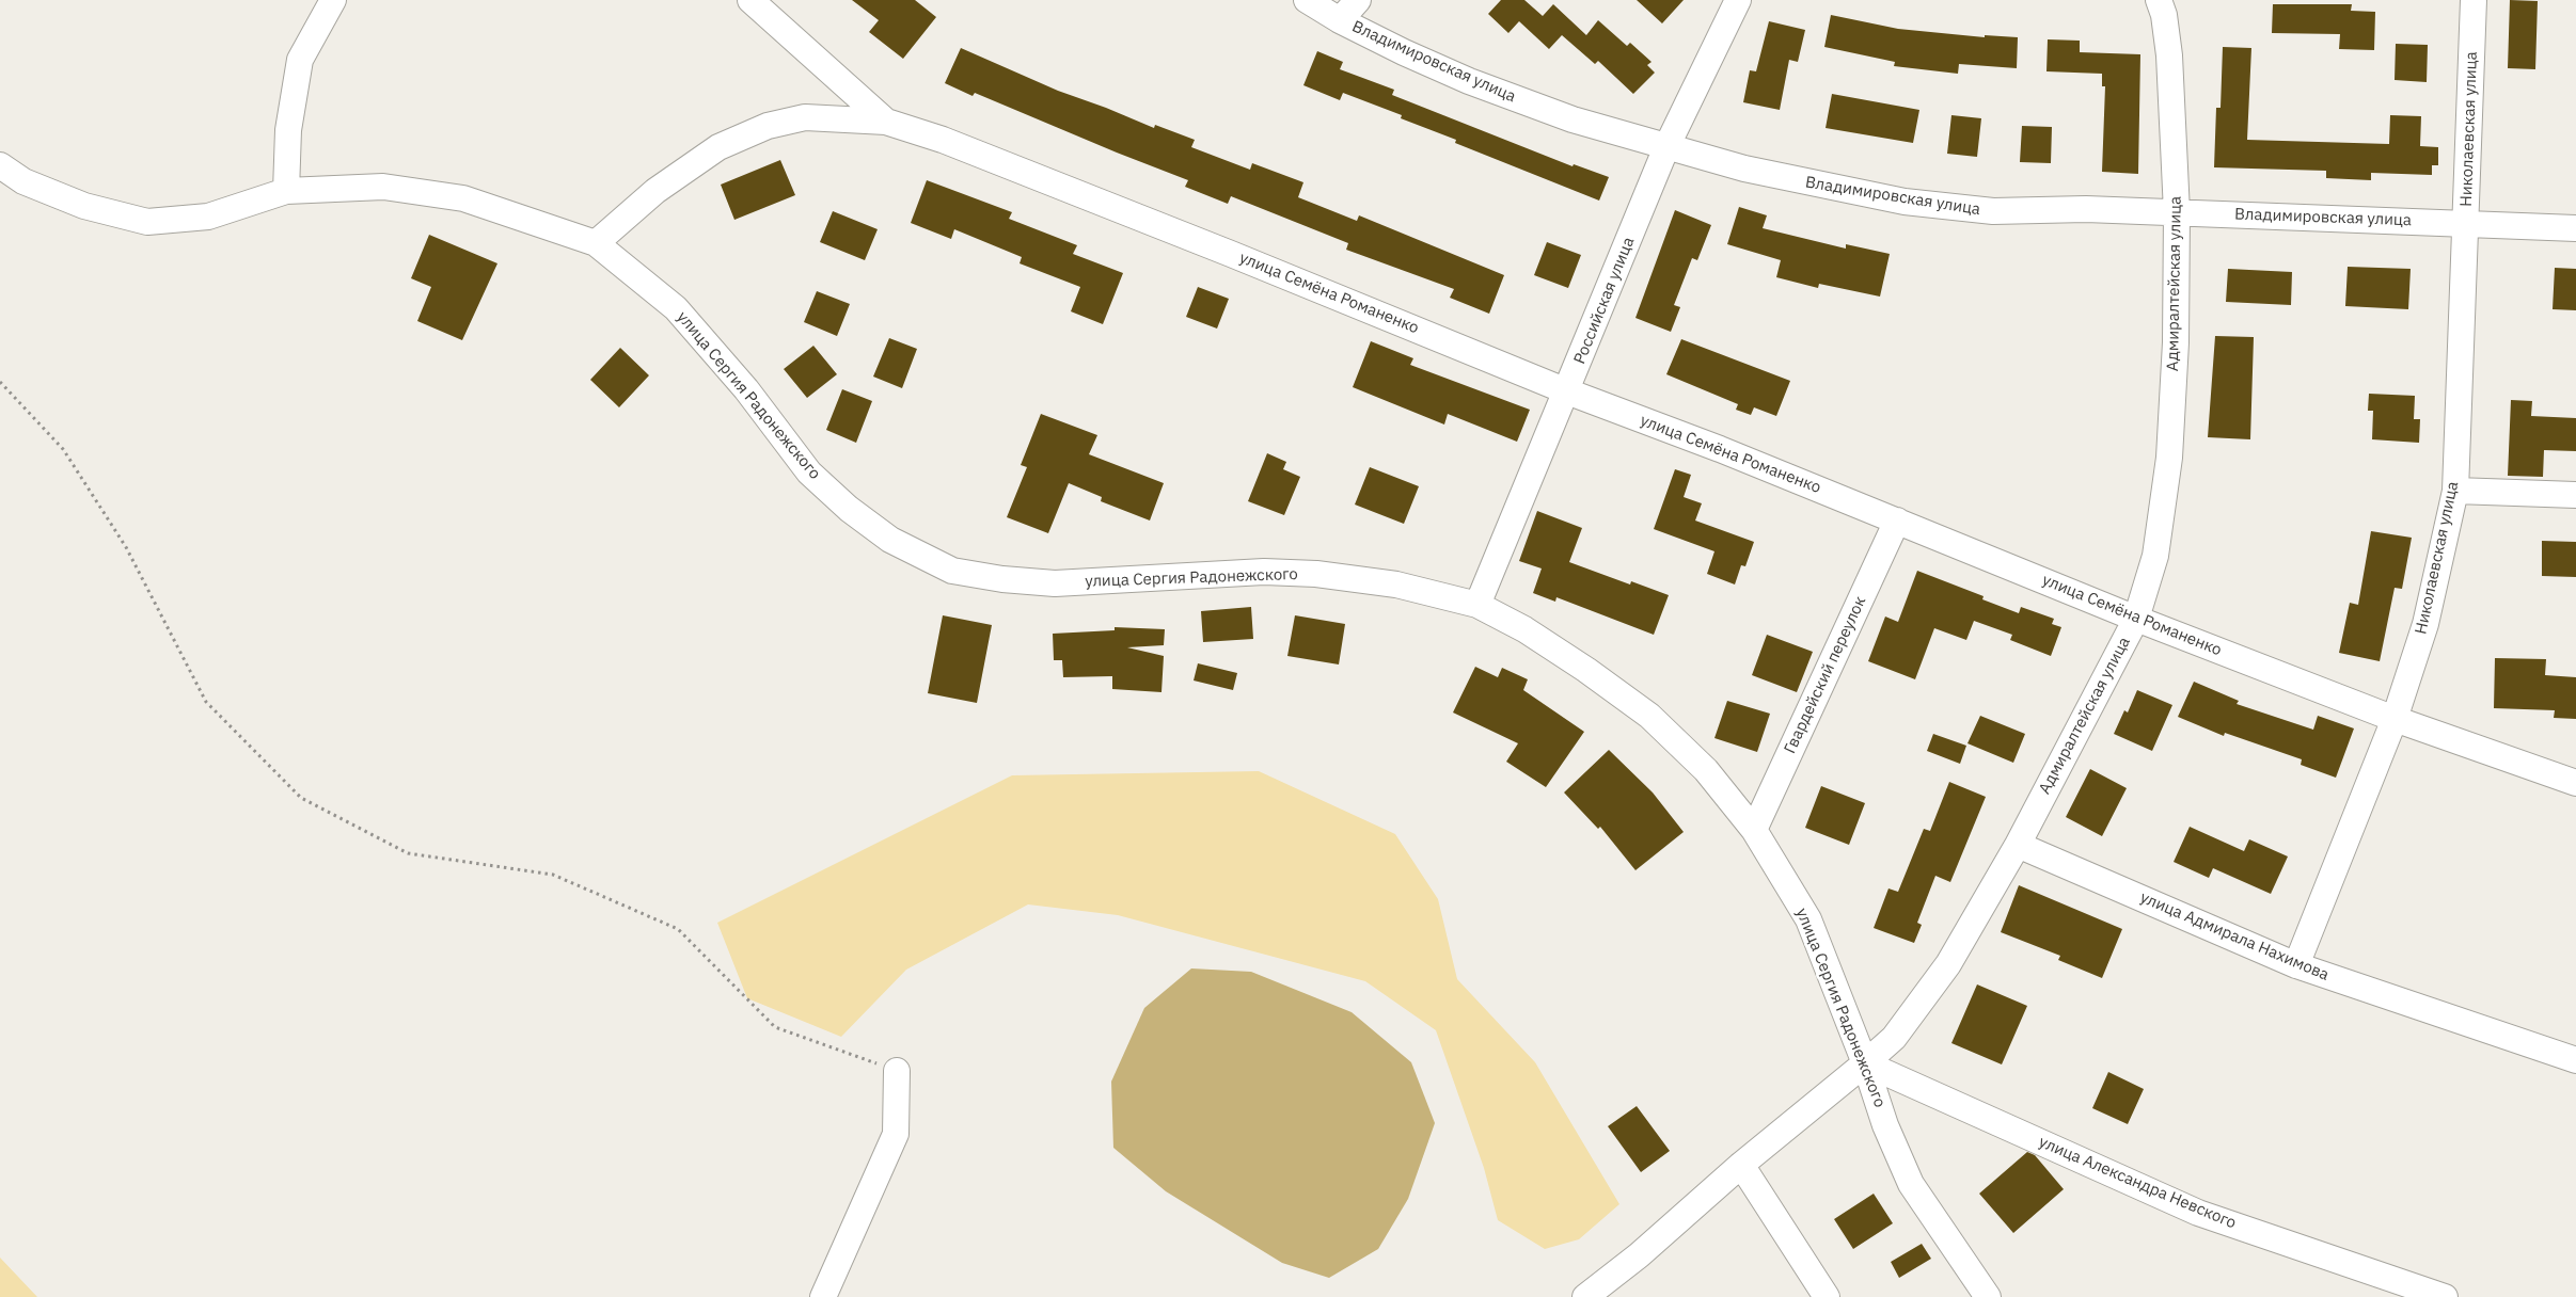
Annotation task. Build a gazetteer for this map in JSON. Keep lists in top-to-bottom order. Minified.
{"streets":{"street":["Владимировская улица","Николаевская улица","Адмиралтейская улица","улица Семёна Романенко","Российская улица","улица Сергия Радонежского","Гвардейский переулок","улица Адмирала Нахимова","улица Александра Невского"]},"crossings":[["Владимировская улица","Николаевская улица"],["Владимировская улица","Адмиралтейская улица"],["Владимировская улица","Российская улица"],["Николаевская улица","улица Семёна Романенко"],["Николаевская улица","улица Адмирала Нахимова"],["Адмиралтейская улица","улица Семёна Романенко"],["Адмиралтейская улица","улица Сергия Радонежского"],["Адмиралтейская улица","улица Адмирала Нахимова"],["Адмиралтейская улица","улица Александра Невского"],["улица Семёна Романенко","Российская улица"],["улица Семёна Романенко","улица Сергия Радонежского"],["улица Семёна Романенко","Гвардейский переулок"],["Российская улица","улица Сергия Радонежского"],["улица Сергия Радонежского","Гвардейский переулок"],["улица Сергия Радонежского","улица Александра Невского"]]}
